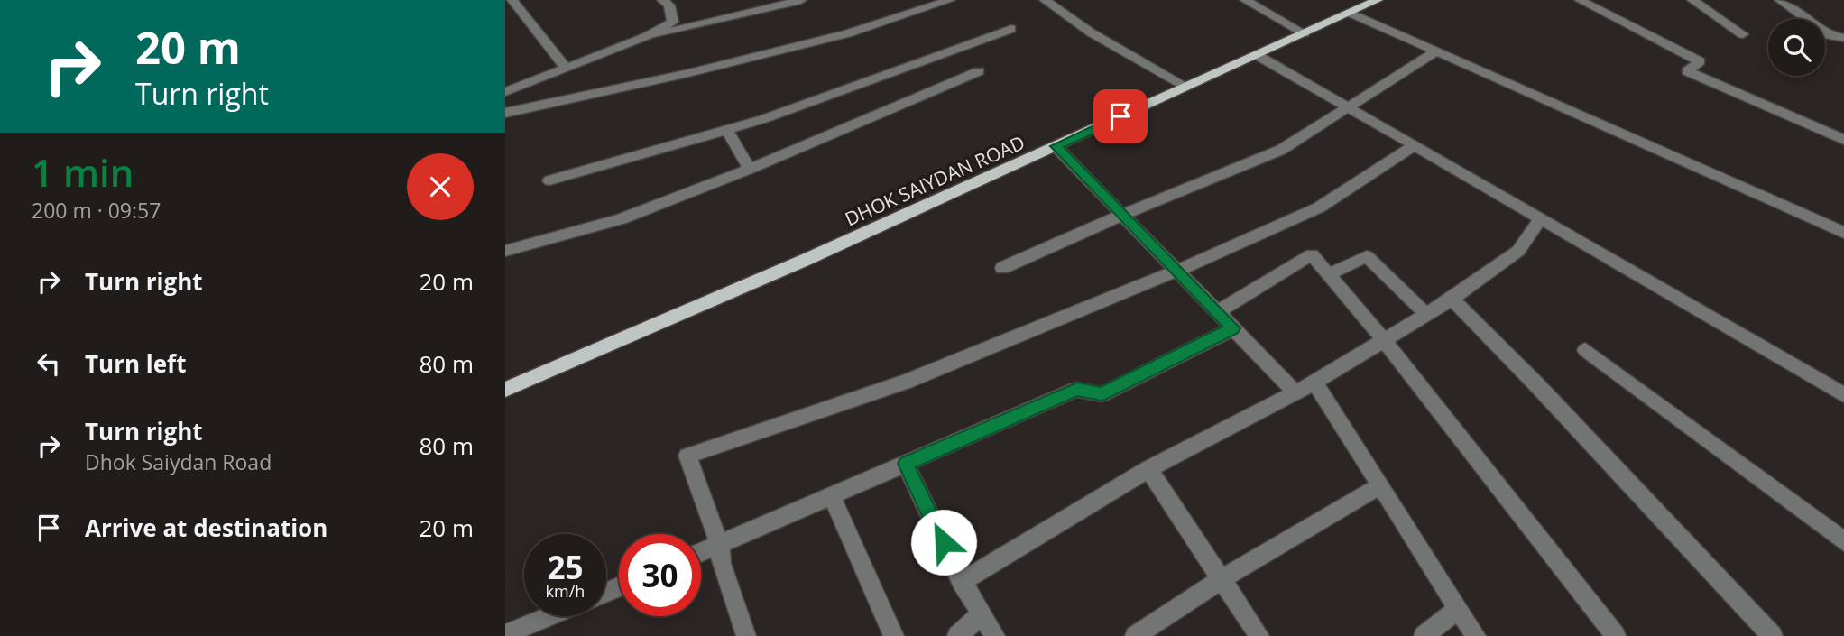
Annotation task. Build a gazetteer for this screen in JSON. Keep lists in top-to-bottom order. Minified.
{"streets":{"main road":["DHOK SAIYDAN ROAD"]},"page":{"turn":["20 m","Turn right"],"heading":["1 min","200 m · 09:57"],"list":[{"name":"Turn right","value":"20 m"},{"name":"Turn left","value":"80 m"},{"name":"Turn right","note":"Dhok Saiydan Road","value":"80 m"},{"name":"Arrive at destination","value":"20 m"}],"speed":"25 km/h","limit":"30"}}
